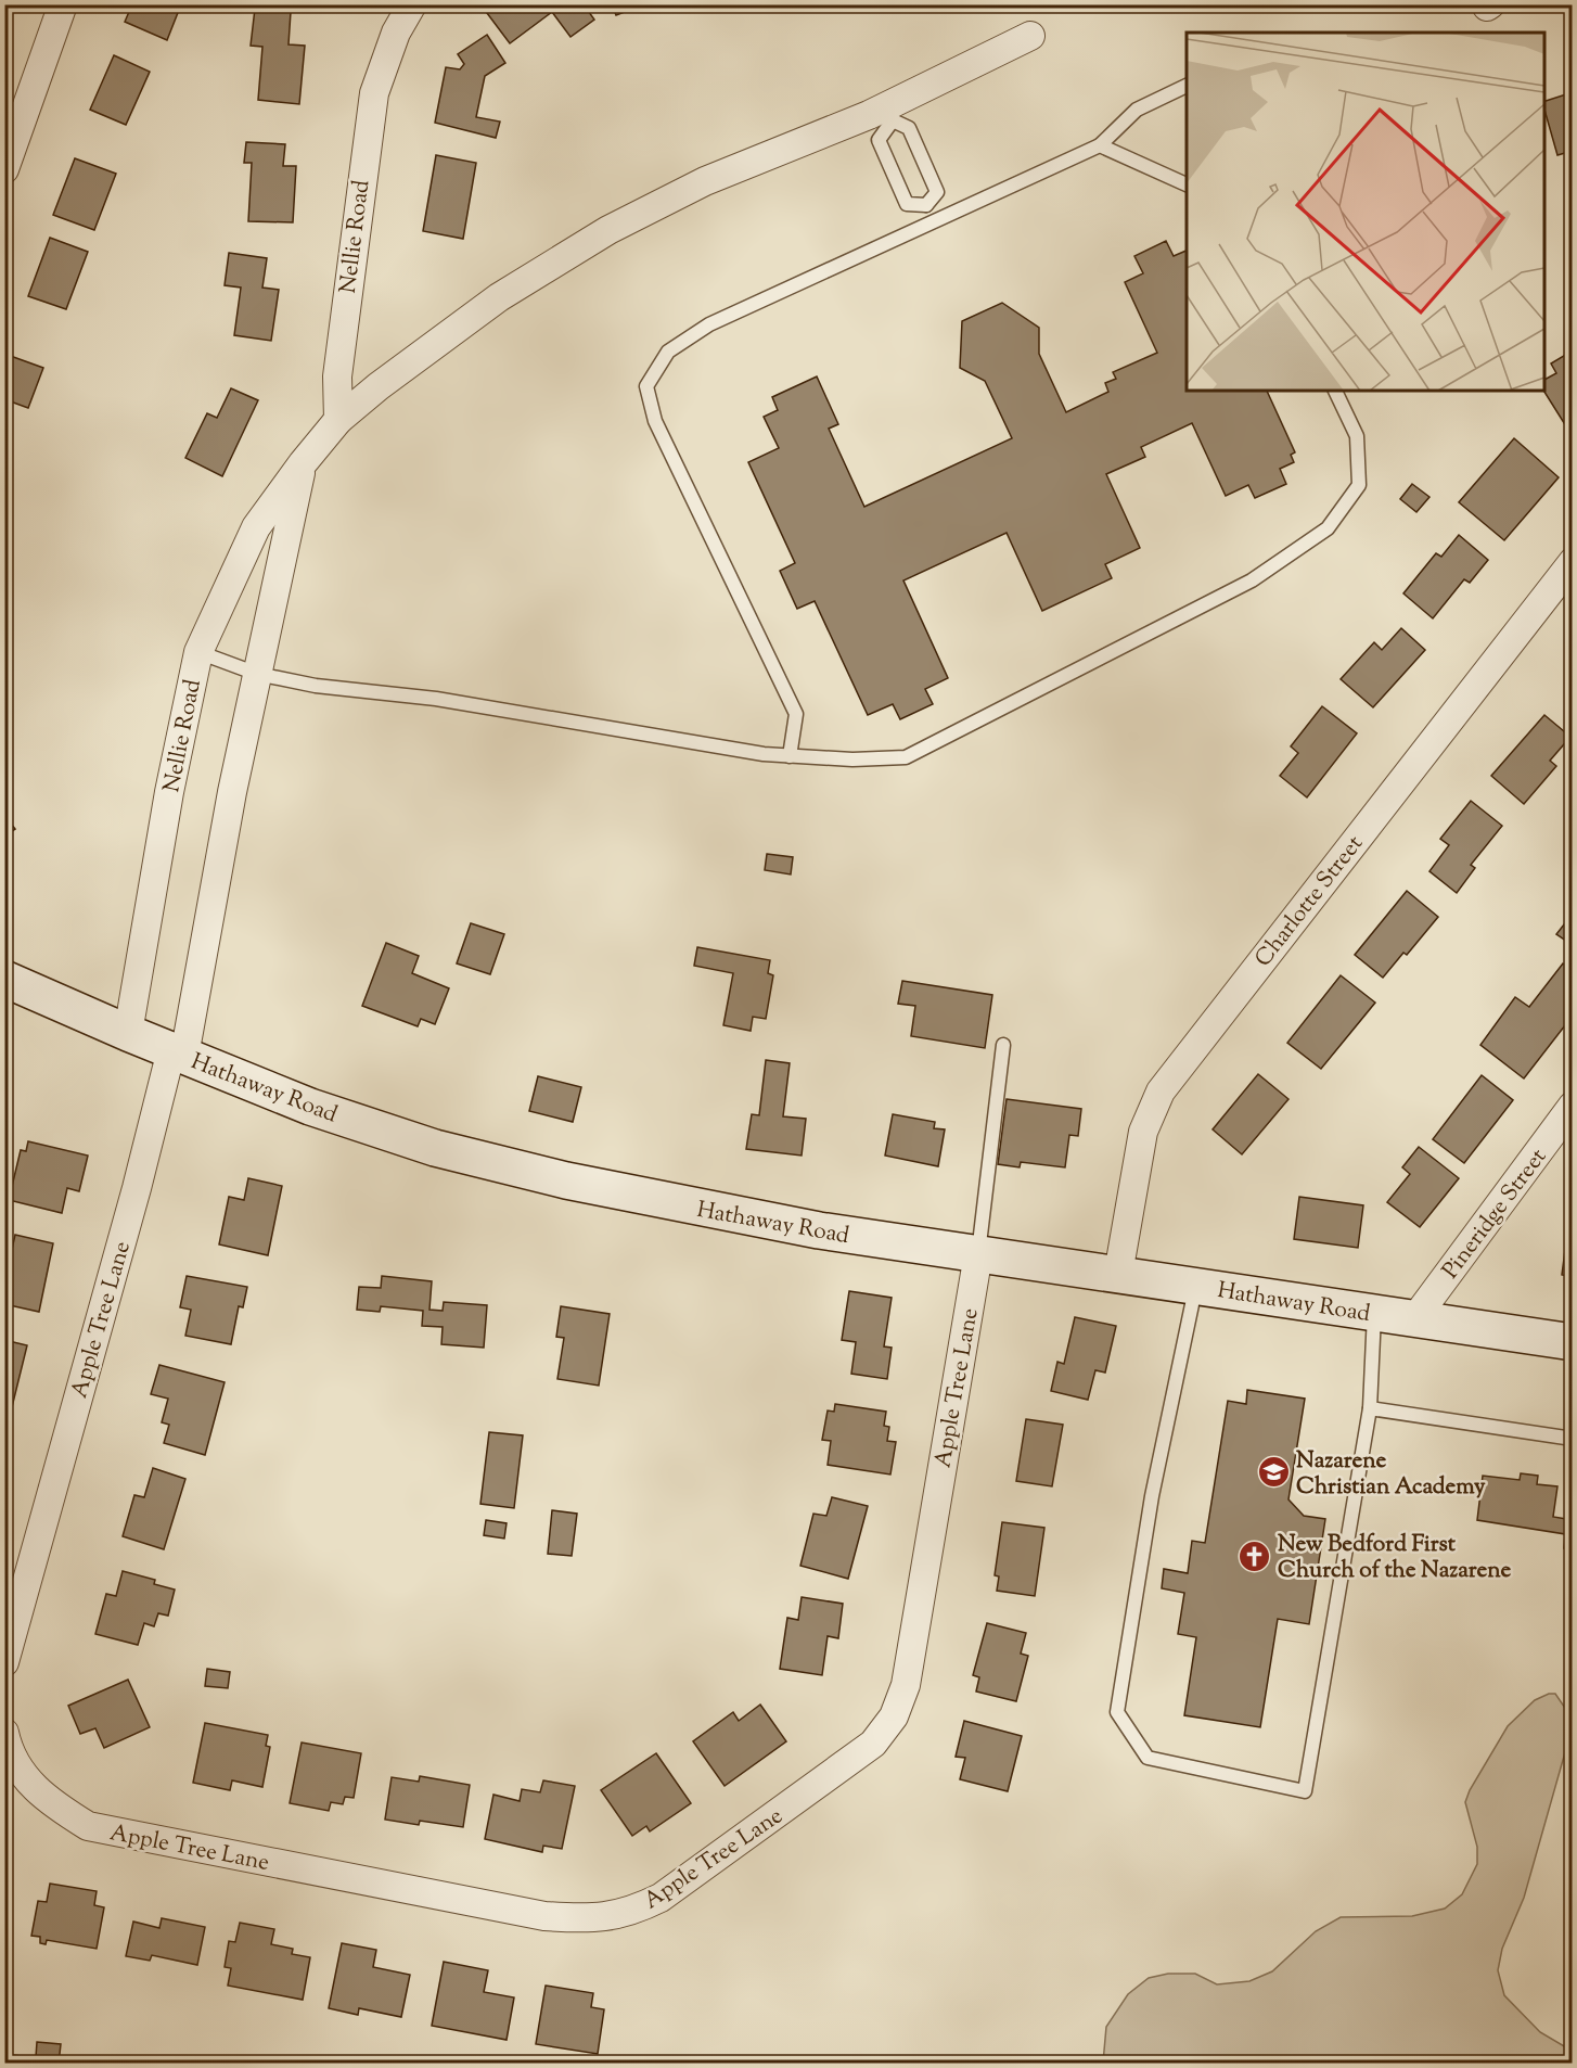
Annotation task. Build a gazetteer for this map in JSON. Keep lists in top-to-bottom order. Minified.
{"streets":{"main road":["Hathaway Road"],"street":["Nellie Road","Charlotte Street","Pineridge Street","Apple Tree Lane"]},"crossings":[["Nellie Road","Hathaway Road"],["Nellie Road","Apple Tree Lane"],["Charlotte Street","Hathaway Road"],["Hathaway Road","Pineridge Street"],["Hathaway Road","Apple Tree Lane"]],"places":{"school or university":["Nazarene Christian Academy"],"church":["New Bedford First Church of the Nazarene"]}}
